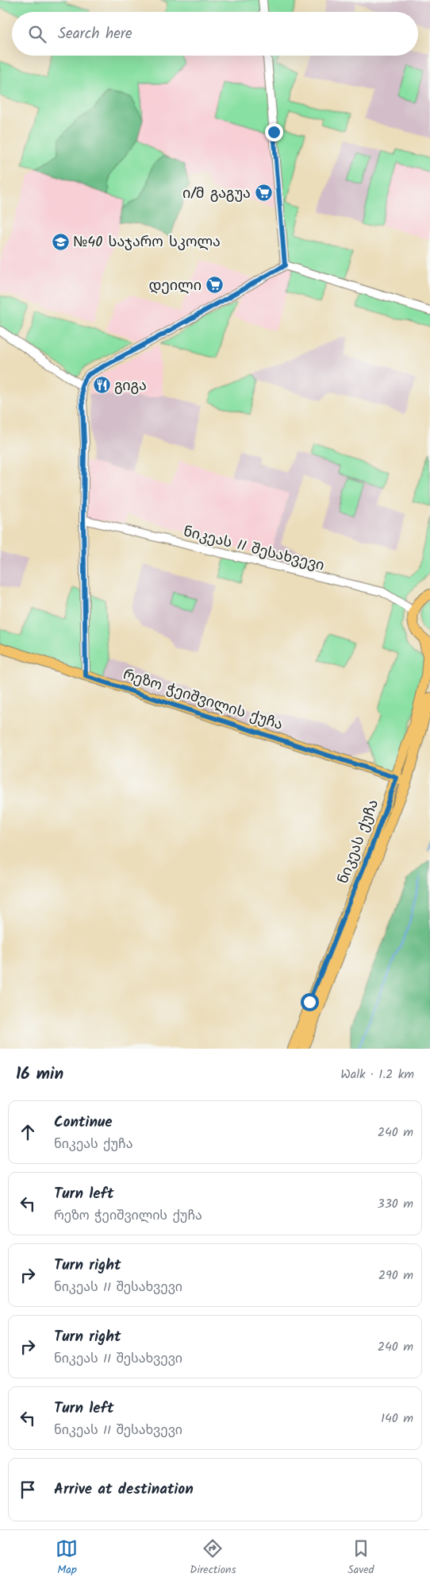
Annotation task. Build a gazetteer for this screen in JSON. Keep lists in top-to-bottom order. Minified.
{"streets":{"main road":["რეზო ჭეიშვილის ქუჩა","ნიკეას ქუჩა"],"street":["ნიკეას II შესახვევი"]},"crossings":[["ნიკეას II შესახვევი","ნიკეას ქუჩა"],["რეზო ჭეიშვილის ქუჩა","ნიკეას ქუჩა"]],"places":{"supermarket":["ი/მ გაგუა","დეილი"],"school or university":["№40 საჯარო სკოლა"],"restaurant":["გიგა"]},"page":{"search":"Search here","heading":["16 min","Walk · 1.2 km"],"list":[["Continue","ნიკეას ქუჩა","240 m"],["Turn left","რეზო ჭეიშვილის ქუჩა","330 m"],["Turn right","ნიკეას II შესახვევი","290 m"],["Turn right","ნიკეას II შესახვევი","240 m"],["Turn left","ნიკეას II შესახვევი","140 m"],"Arrive at destination"],"nav":["Map","Directions","Saved"]}}
